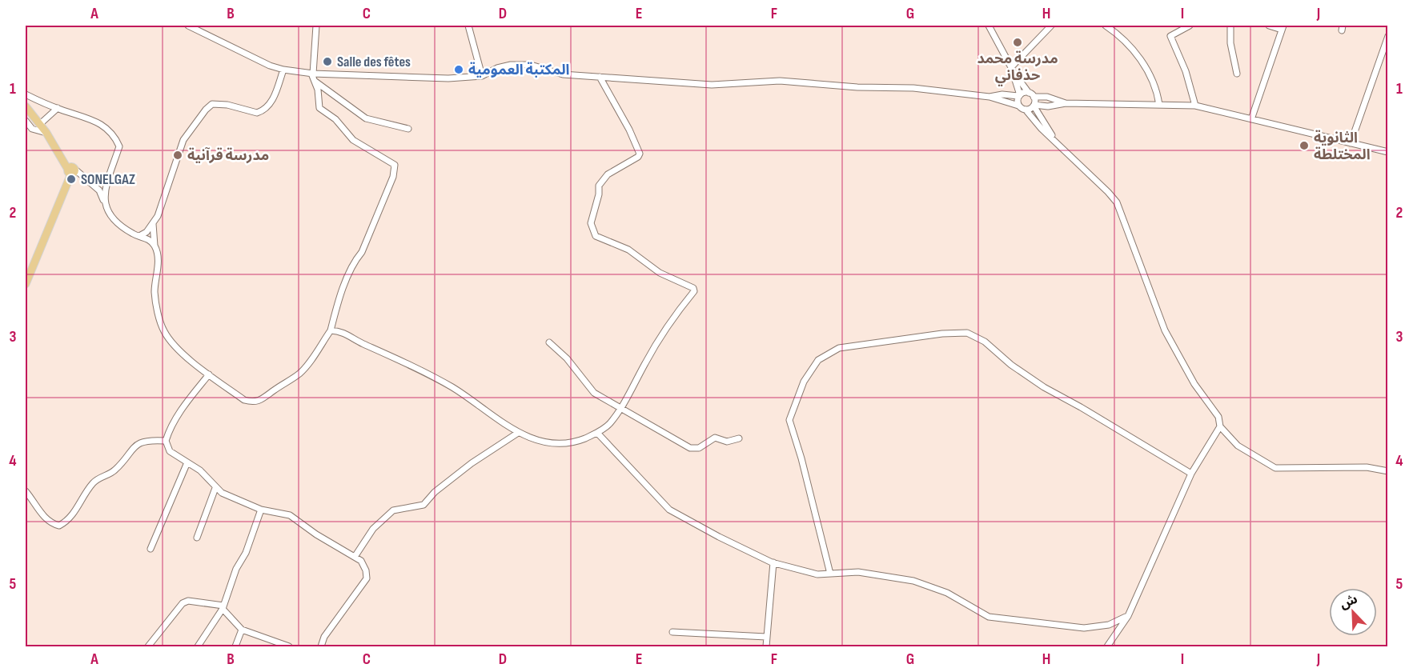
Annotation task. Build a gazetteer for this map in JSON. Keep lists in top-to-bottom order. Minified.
{"places":["مدرسة محمد حذفاني","Salle des fêtes","المكتبة العمومية","الثانوية المختلطة","مدرسة قرآنية","SONELGAZ"],"north":"top left","grid":{"columns":["A","B","C","D","E","F","G","H","I","J"],"rows":["1","2","3","4","5"]}}
